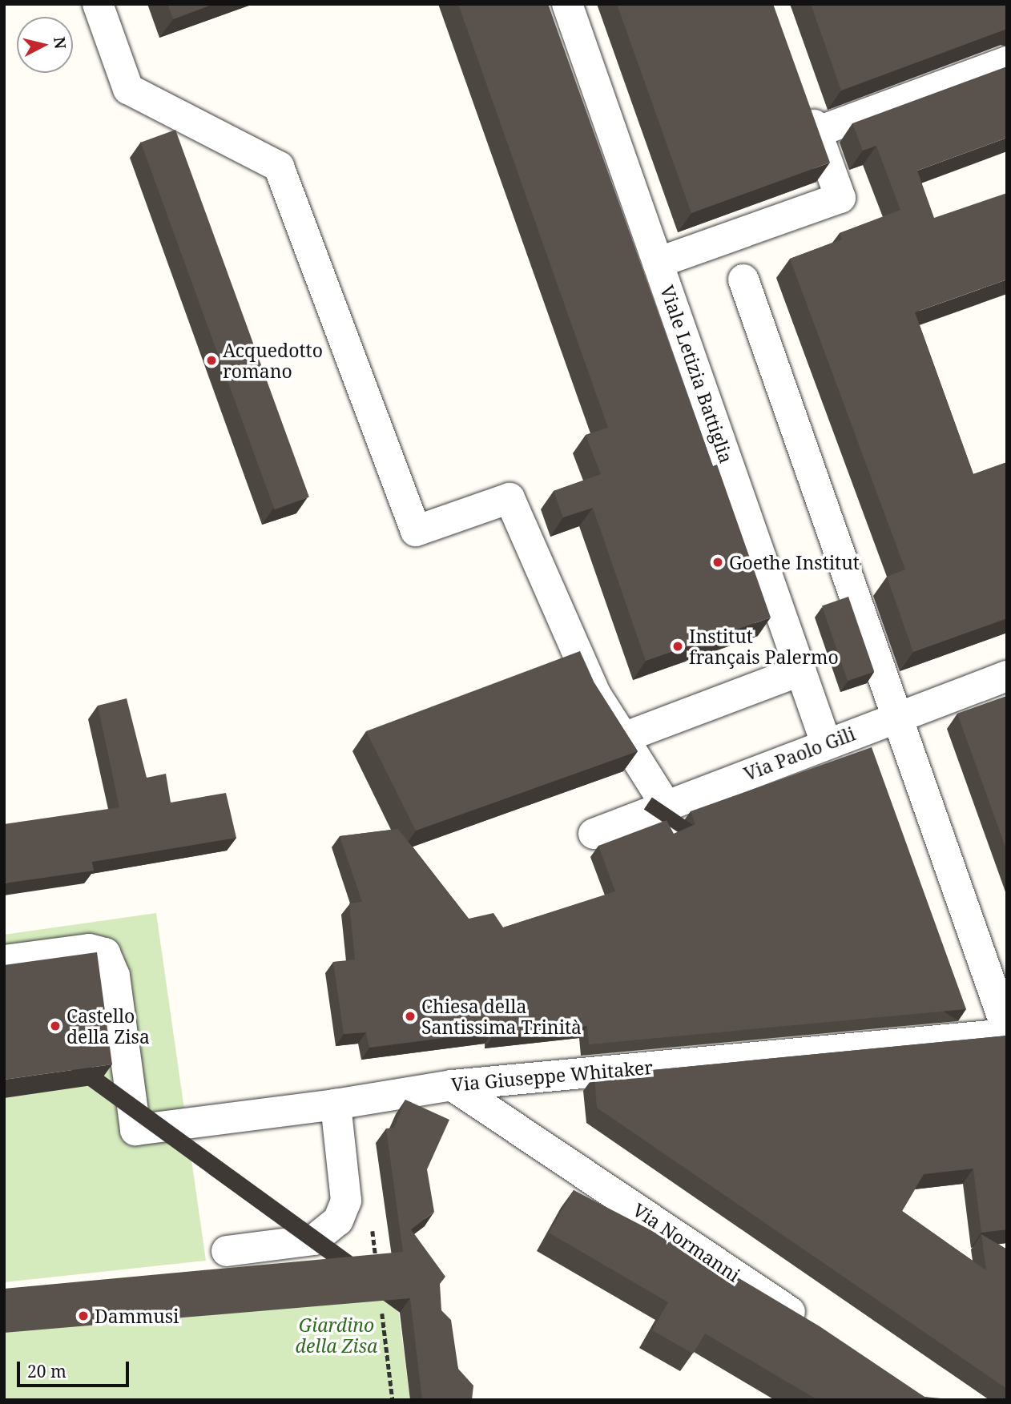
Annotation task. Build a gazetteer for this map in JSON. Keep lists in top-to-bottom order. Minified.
{"streets":{"street":["Viale Letizia Battiglia","Via Paolo Gili","Via Giuseppe Whitaker","Via Normanni"]},"crossings":[["Viale Letizia Battiglia","Via Paolo Gili"],["Via Giuseppe Whitaker","Via Normanni"]],"parks":["Giardino della Zisa"],"places":["Acquedotto romano","Goethe Institut","Institut français Palermo","Chiesa della Santissima Trinità","Castello della Zisa","Dammusi"],"scale_bar":"20 m","north":"right"}
